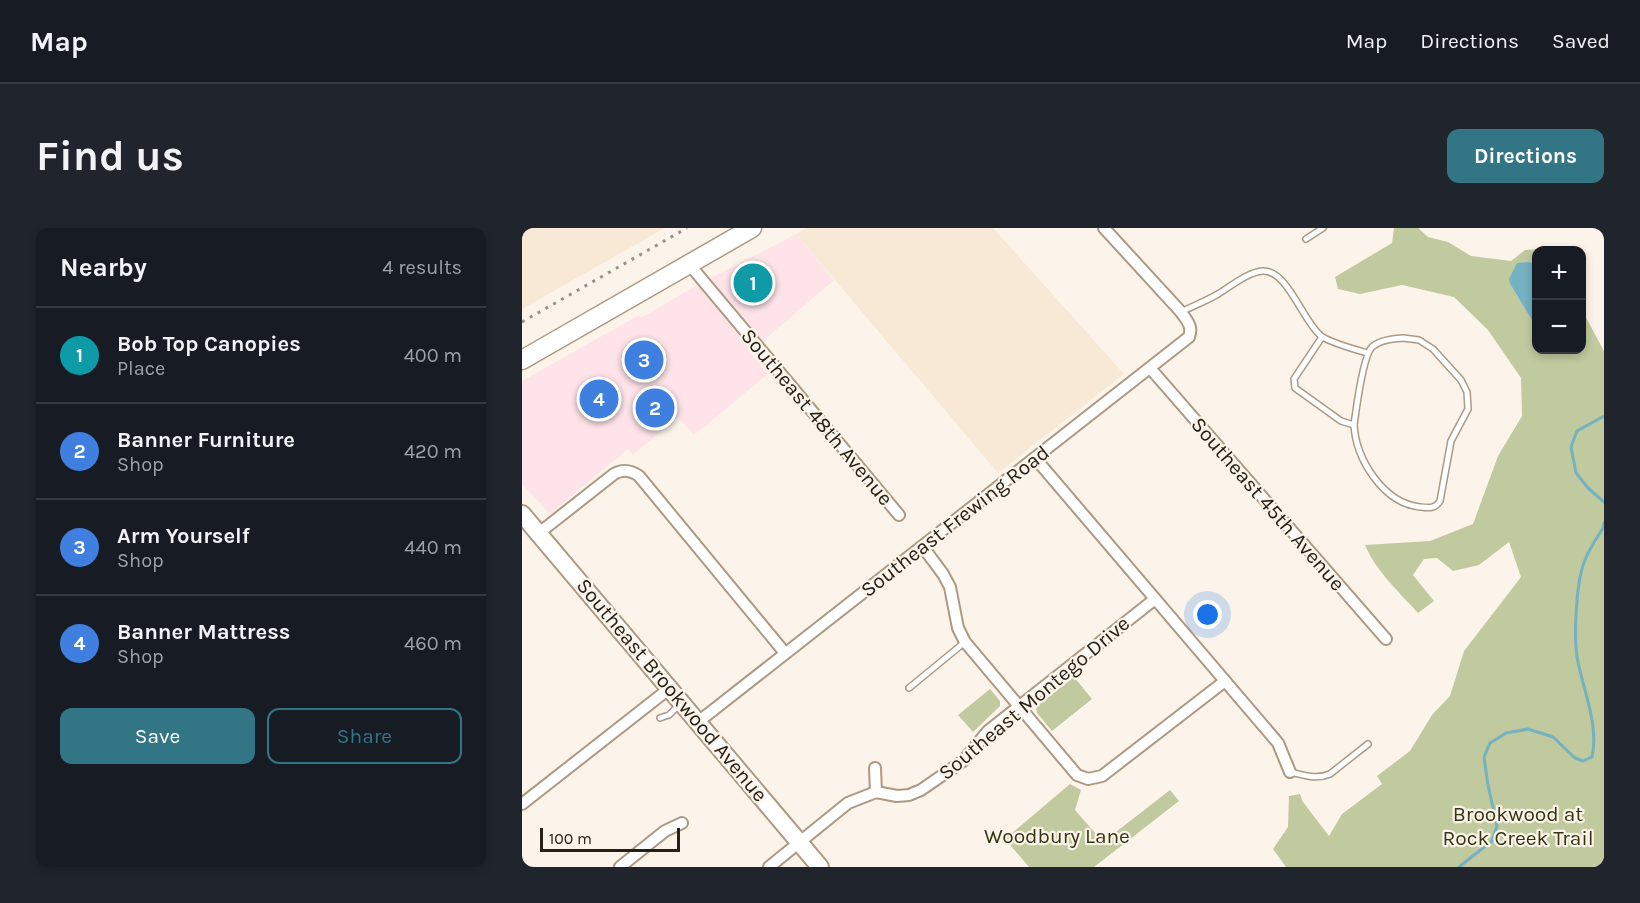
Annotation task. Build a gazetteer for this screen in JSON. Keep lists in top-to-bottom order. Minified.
{"streets":{"main road":["Southeast Brookwood Avenue"],"street":["Southeast 48th Avenue","Southeast 45th Avenue","Southeast Frewing Road","Southeast Montego Drive"]},"crossings":[["Southeast 45th Avenue","Southeast Frewing Road"],["Southeast Frewing Road","Southeast Brookwood Avenue"],["Southeast Brookwood Avenue","Southeast Montego Drive"]],"parks":["Brookwood at Rock Creek Trail","Woodbury Lane"],"scale_bar":"100 m","page":{"header":"Map","nav":["Map","Directions","Saved"],"buttons":["Directions",["Save","Share"]],"title":"Find us","heading":["Nearby","4 results"],"map_buttons":["+","−"],"pins":["1","3","4","2"],"list":[{"mark":"1","name":"Bob Top Canopies","note":"Place","value":"400 m"},{"mark":"2","name":"Banner Furniture","note":"Shop","value":"420 m"},{"mark":"3","name":"Arm Yourself","note":"Shop","value":"440 m"},{"mark":"4","name":"Banner Mattress","note":"Shop","value":"460 m"}],"scale":"100 m"}}
